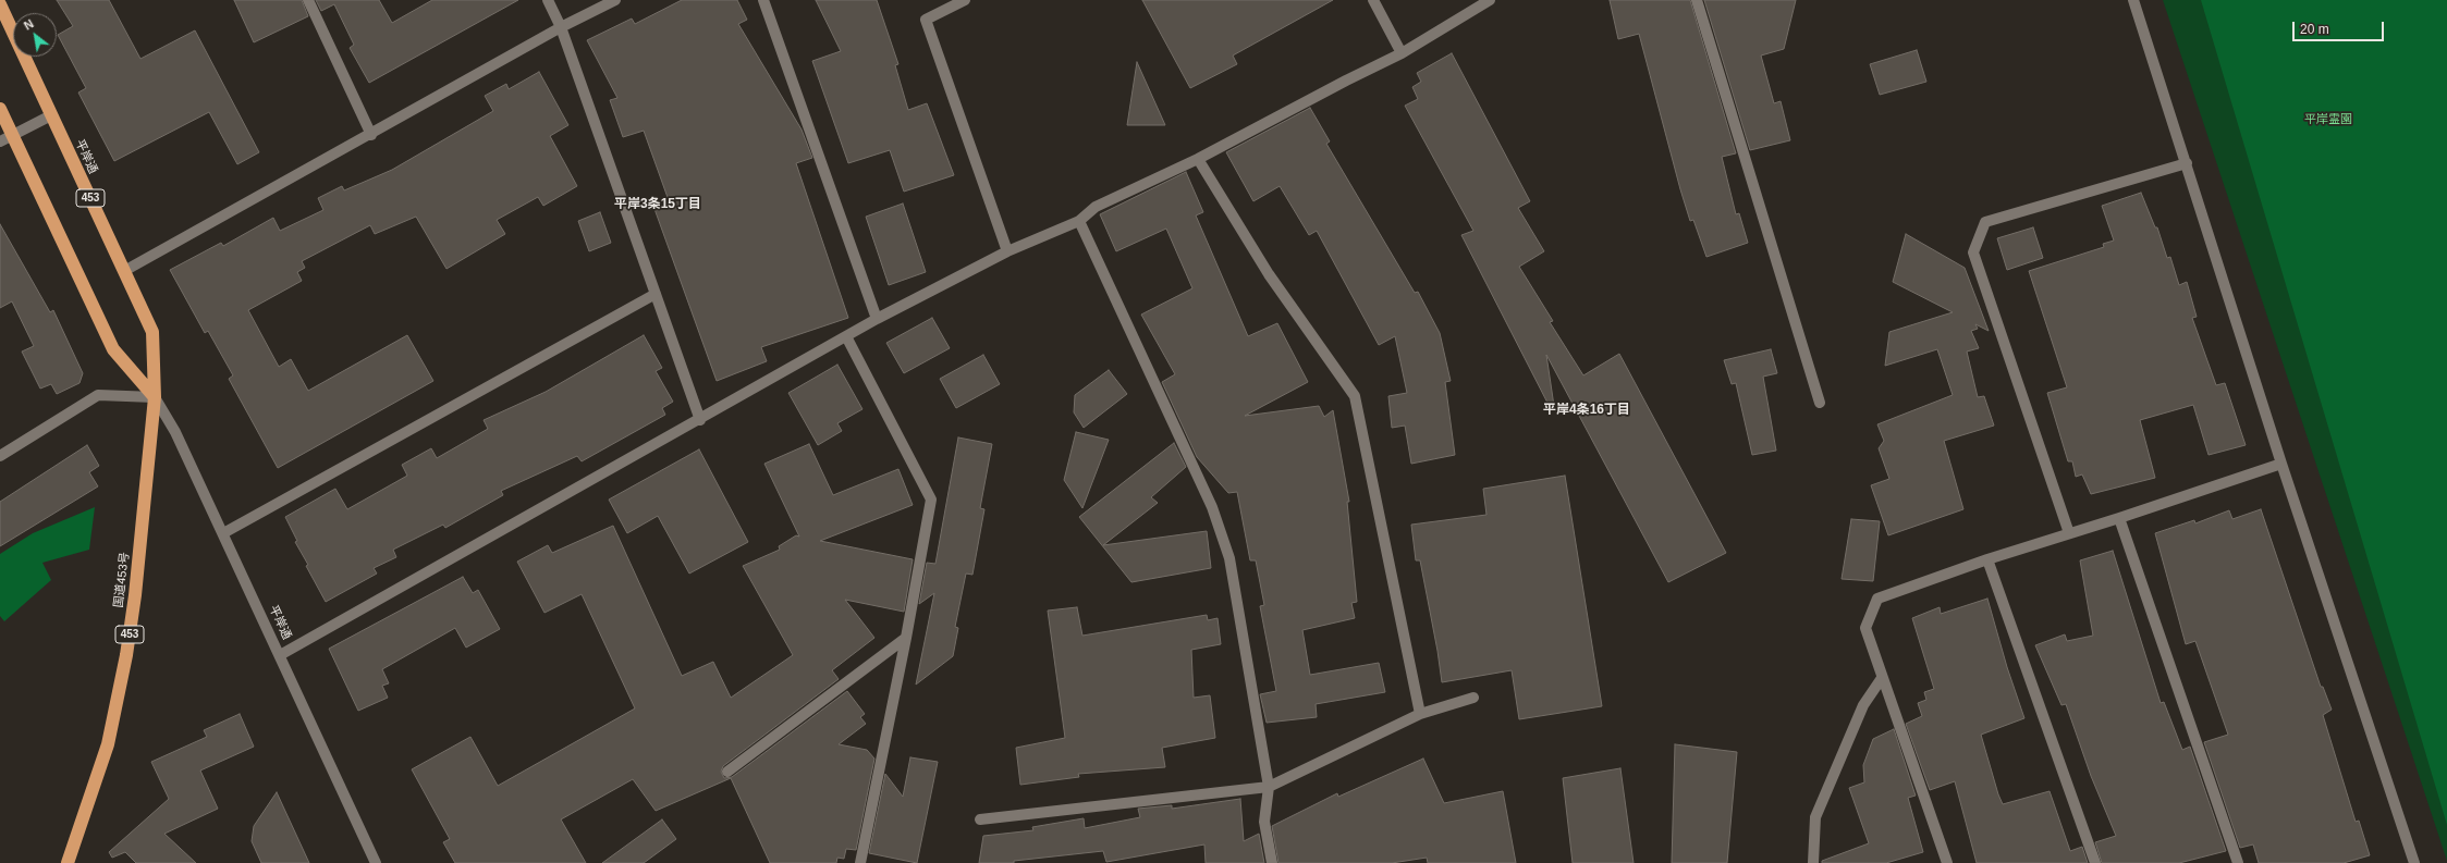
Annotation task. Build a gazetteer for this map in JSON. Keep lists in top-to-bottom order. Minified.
{"streets":{"highway":["平岸通","453","国道453号"]},"crossings":[["平岸通","国道453号"]],"districts":["平岸3条15丁目","平岸4条16丁目"],"parks":["平岸霊園"],"scale_bar":"20 m","north":"top left"}
